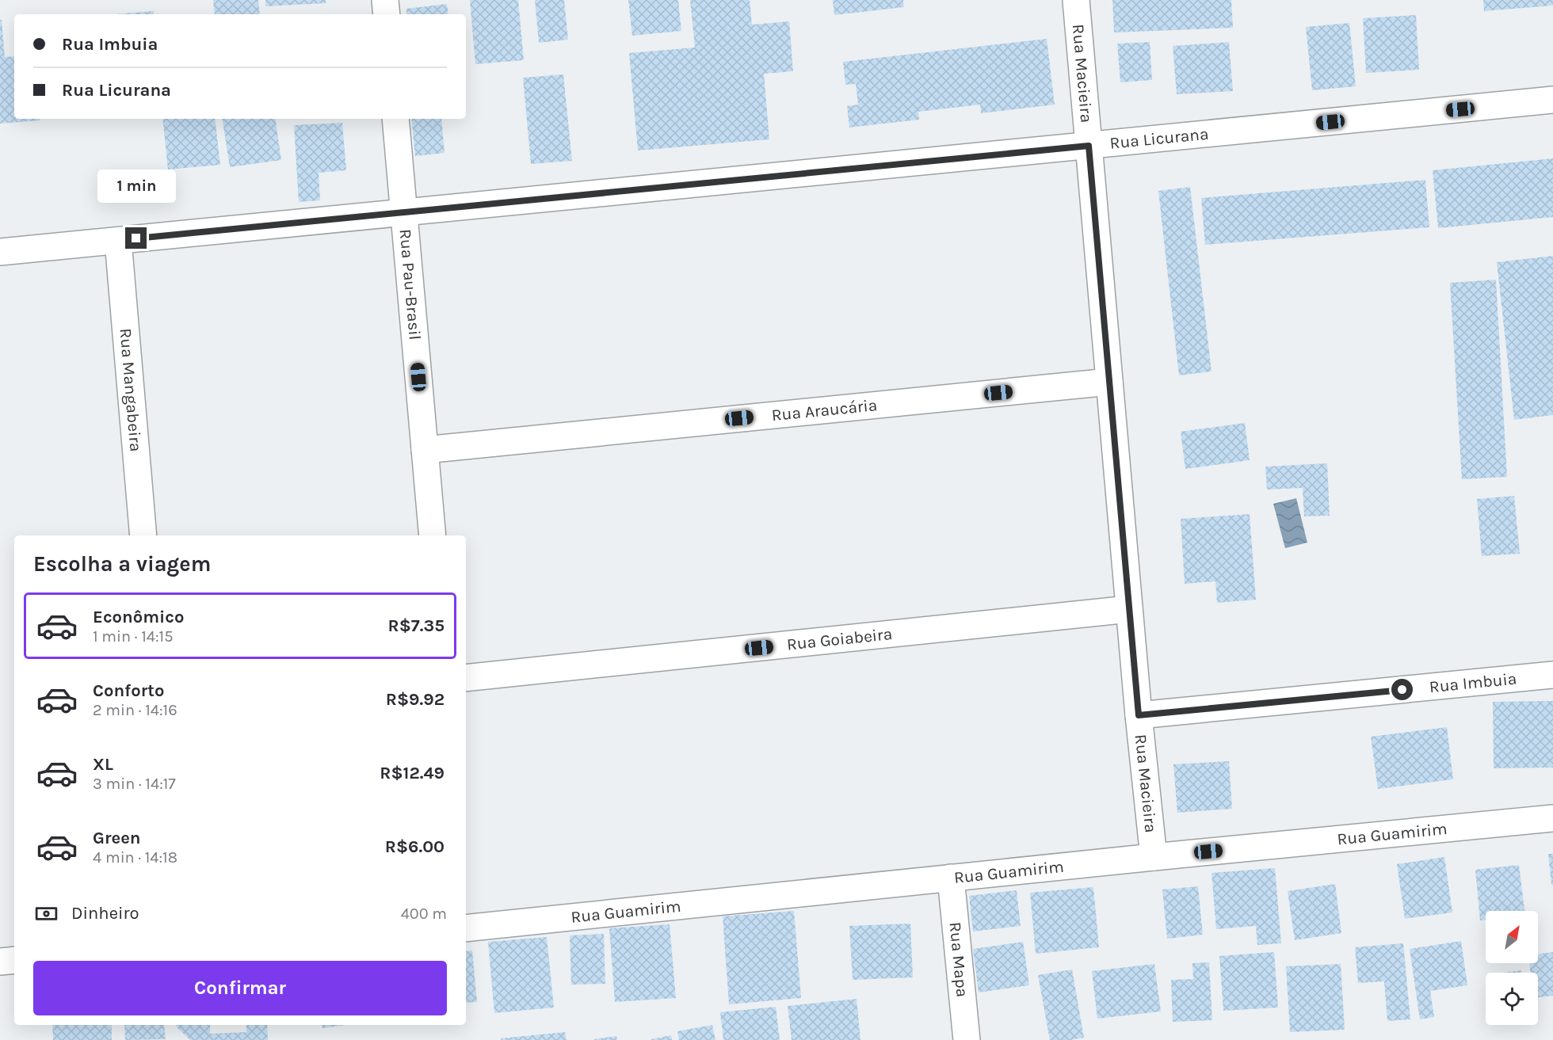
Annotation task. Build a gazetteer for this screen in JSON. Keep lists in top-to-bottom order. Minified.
{"streets":{"street":["Rua Macieira","Rua Licurana","Rua Pau-Brasil","Rua Mangabeira","Rua Araucária","Rua Goiabeira","Rua Imbuia","Rua Guamirim","Rua Mapa"]},"crossings":[["Rua Macieira","Rua Licurana"],["Rua Macieira","Rua Araucária"],["Rua Macieira","Rua Goiabeira"],["Rua Macieira","Rua Imbuia"],["Rua Macieira","Rua Guamirim"],["Rua Licurana","Rua Pau-Brasil"],["Rua Licurana","Rua Mangabeira"],["Rua Pau-Brasil","Rua Araucária"],["Rua Guamirim","Rua Mapa"]],"north":"top right","page":{"banner":["Rua Imbuia","Rua Licurana"],"bubble":"1 min","heading":"Escolha a viagem","list":[{"name":"Econômico","note":"1 min · 14:15","value":"R$7.35"},{"name":"Conforto","note":"2 min · 14:16","value":"R$9.92"},{"name":"XL","note":"3 min · 14:17","value":"R$12.49"},{"name":"Green","note":"4 min · 14:18","value":"R$6.00"}],"pay":["Dinheiro","400 m"],"buttons":"Confirmar"}}
